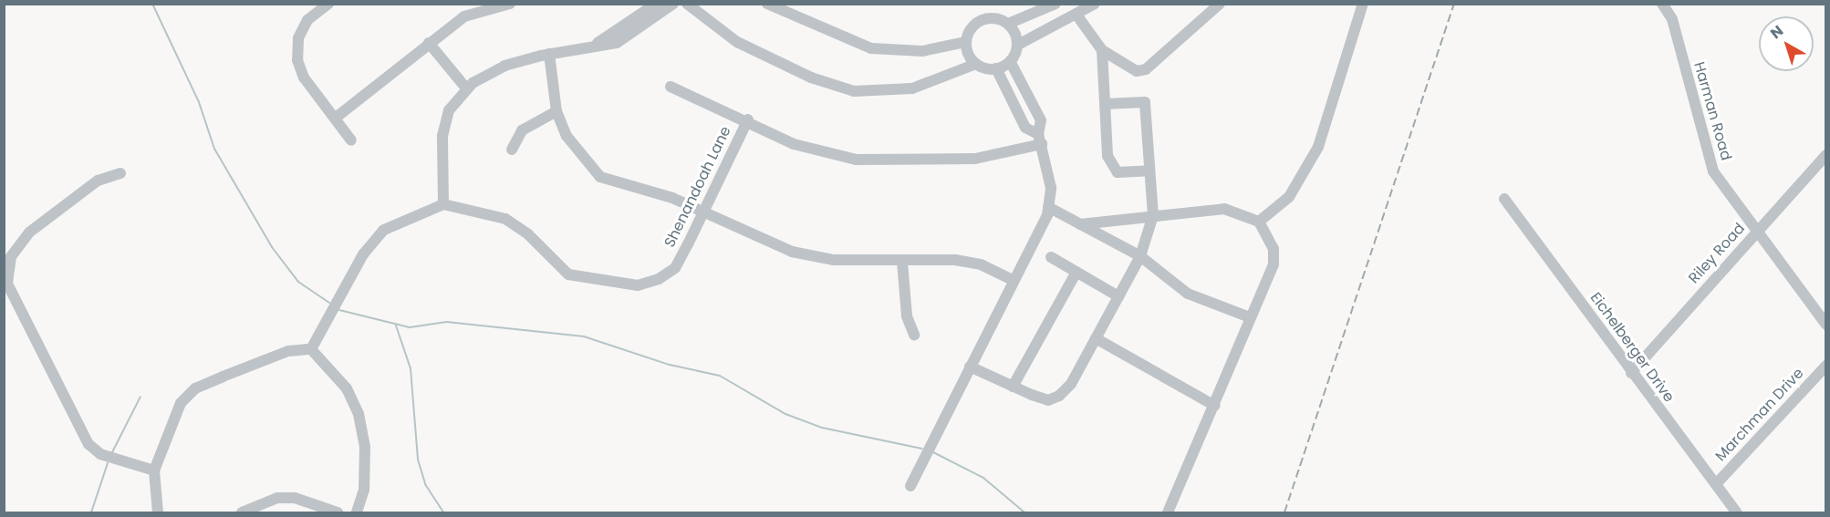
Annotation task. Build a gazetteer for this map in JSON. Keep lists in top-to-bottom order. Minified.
{"streets":{"street":["Harman Road","Shenandoah Lane","Riley Road","Eichelberger Drive","Marchman Drive"]},"crossings":[["Harman Road","Riley Road"],["Riley Road","Eichelberger Drive"],["Eichelberger Drive","Marchman Drive"]],"north":"top left"}
